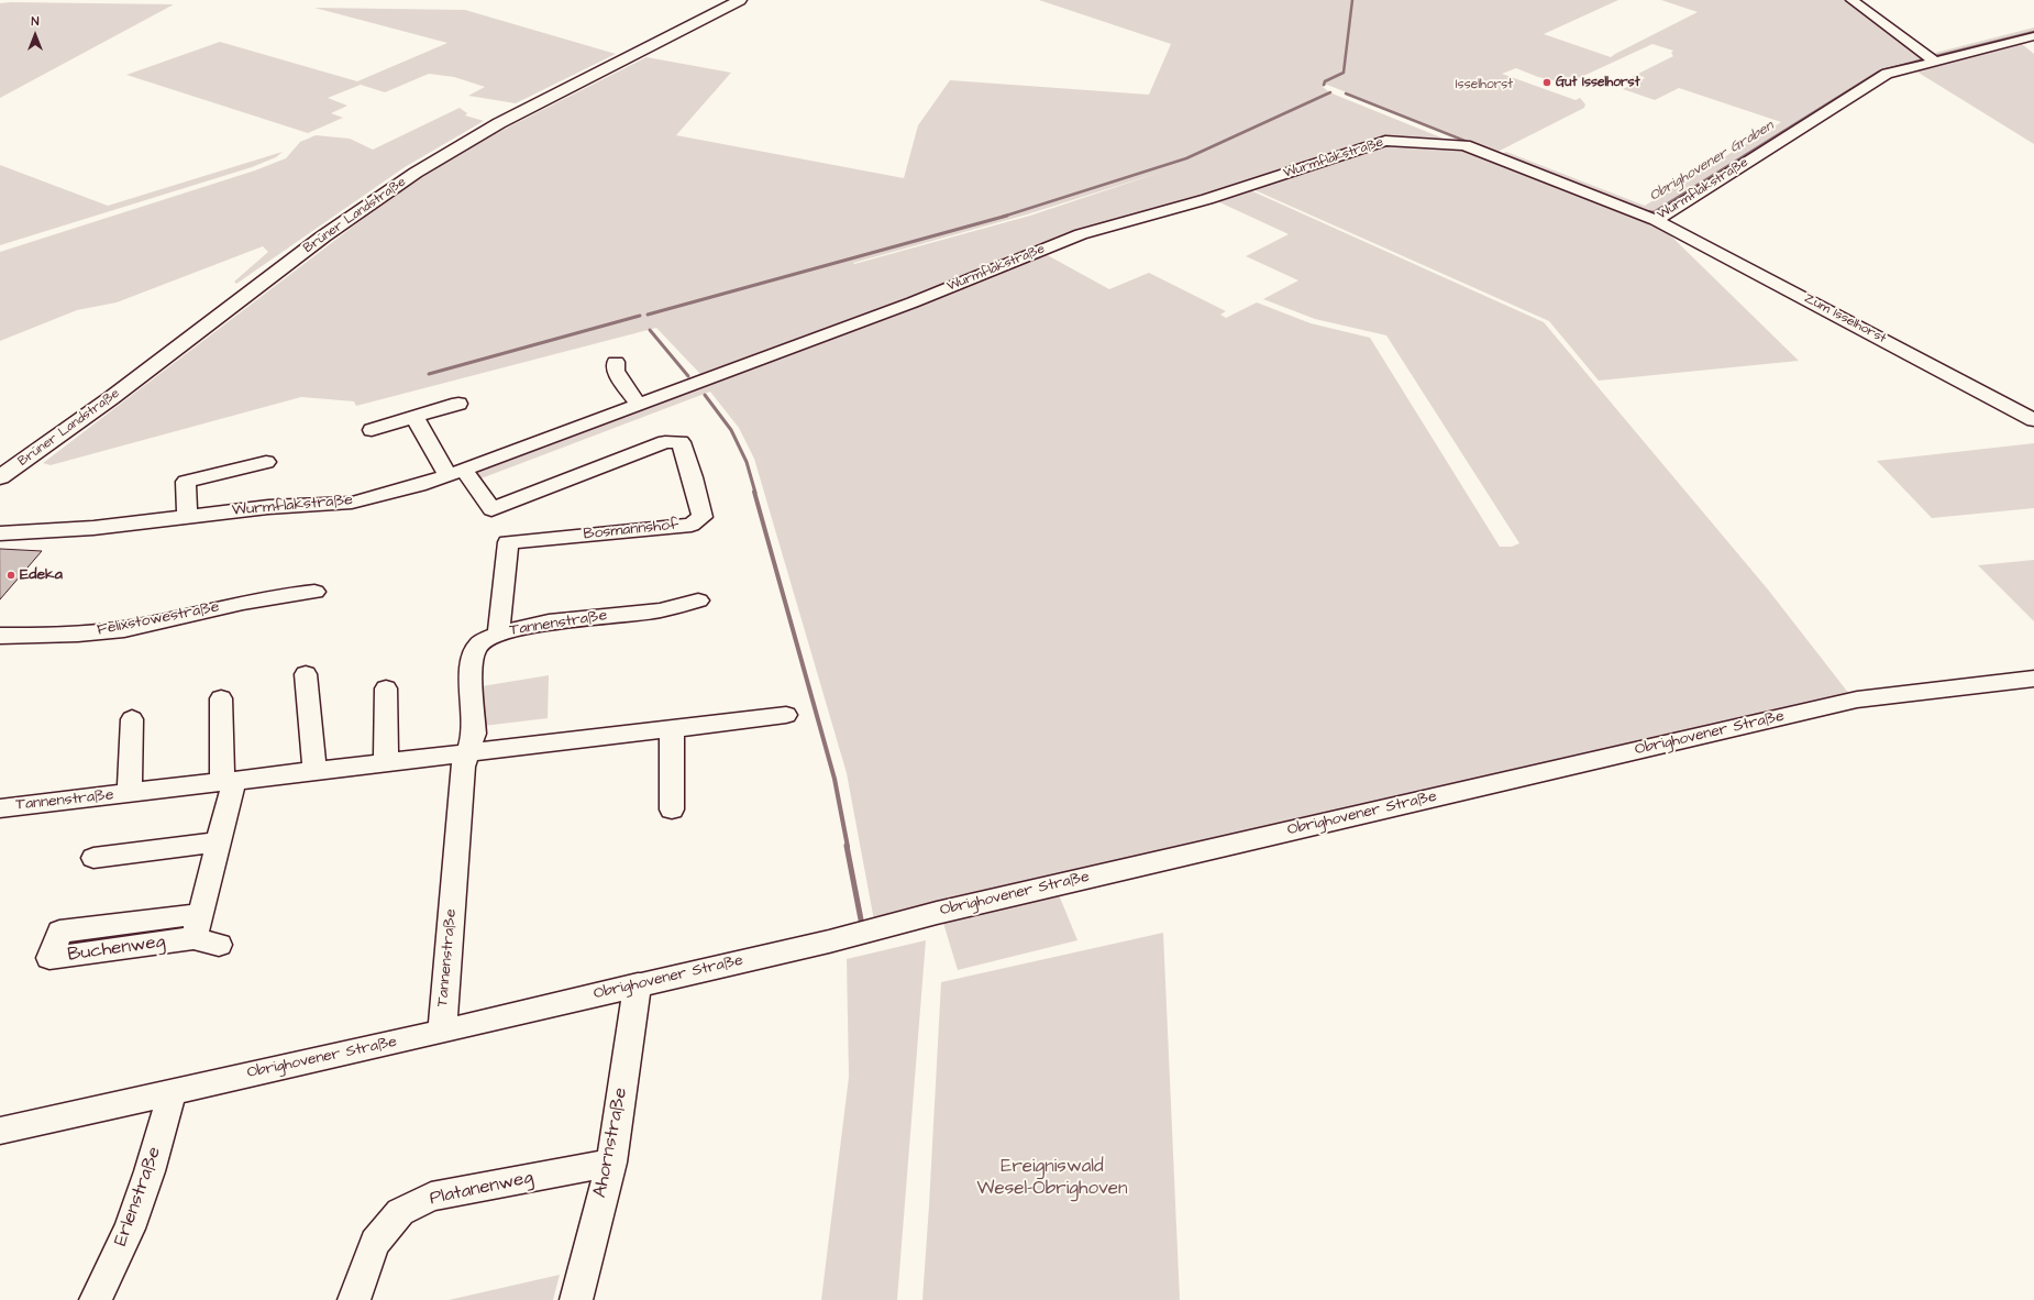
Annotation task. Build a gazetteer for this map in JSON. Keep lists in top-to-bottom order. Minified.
{"streets":{"main road":["Brüner Landstraße"],"street":["Wurmflakstraße","Zum Isselhorst","Bosmannshof","Felixstowestraße","Tannenstraße","Obrighovener Straße","Ahornstraße","Platanenweg","Erlenstraße"]},"crossings":[["Wurmflakstraße","Zum Isselhorst"],["Wurmflakstraße","Bosmannshof"],["Bosmannshof","Tannenstraße"],["Tannenstraße","Obrighovener Straße"],["Obrighovener Straße","Ahornstraße"],["Obrighovener Straße","Erlenstraße"],["Ahornstraße","Platanenweg"]],"water":["Obrighovener Graben"],"parks":["Isselhorst","Ereigniswald Wesel-Obrighoven"],"places":["Gut Isselhorst","Edeka"],"north":"top"}
